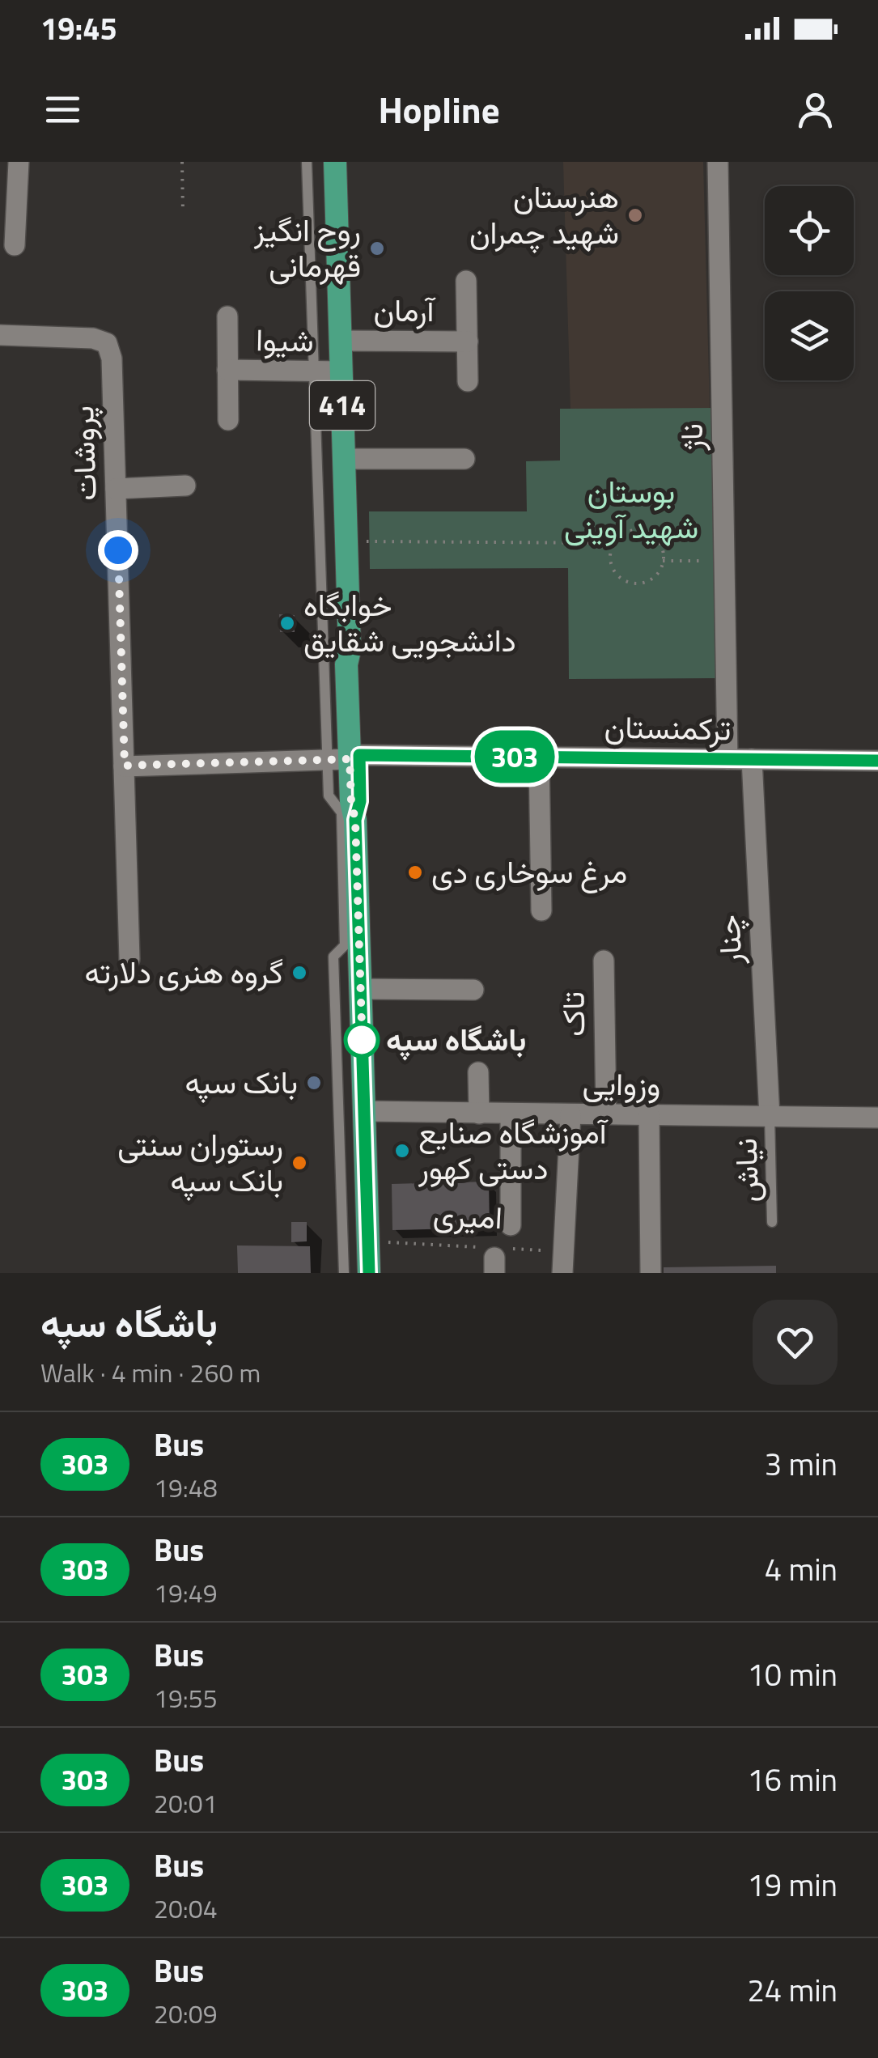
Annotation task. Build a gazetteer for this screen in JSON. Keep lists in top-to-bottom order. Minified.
{"streets":{"main road":["414"],"street":["آرمان","شیوا","ناژ","پروشات","ترکمنستان","چنار","تاک","وزوایی"],"lane":["نیاش"],"path":["امیری"]},"crossings":[["آرمان","414"],["شیوا","414"],["414","ترکمنستان"],["414","وزوایی"],["414","امیری"],["ناژ","ترکمنستان"],["ترکمنستان","چنار"],["چنار","وزوایی"],["چنار","نیاش"],["تاک","وزوایی"],["وزوایی","نیاش"]],"parks":["بوستان شهید آوینی"],"places":["هنرستان شهید چمران","روح انگیز قهرمانی","خوابگاه دانشجویی شقایق","مرغ سوخاری دی","گروه هنری دلارته","باشگاه سپه","بانک سپه","آموزشگاه صنایع دستی کهور","رستوران سنتی بانک سپه"],"lines":["bus line 303"],"page":{"status":"19:45","header":"Hopline","on_map":"303","heading":["باشگاه سپه","Walk · 4 min · 260 m"],"list":[{"mark":"303","name":"Bus","note":"19:48","value":"3 min"},{"mark":"303","name":"Bus","note":"19:49","value":"4 min"},{"mark":"303","name":"Bus","note":"19:55","value":"10 min"},{"mark":"303","name":"Bus","note":"20:01","value":"16 min"},{"mark":"303","name":"Bus","note":"20:04","value":"19 min"},{"mark":"303","name":"Bus","note":"20:09","value":"24 min"}]}}
